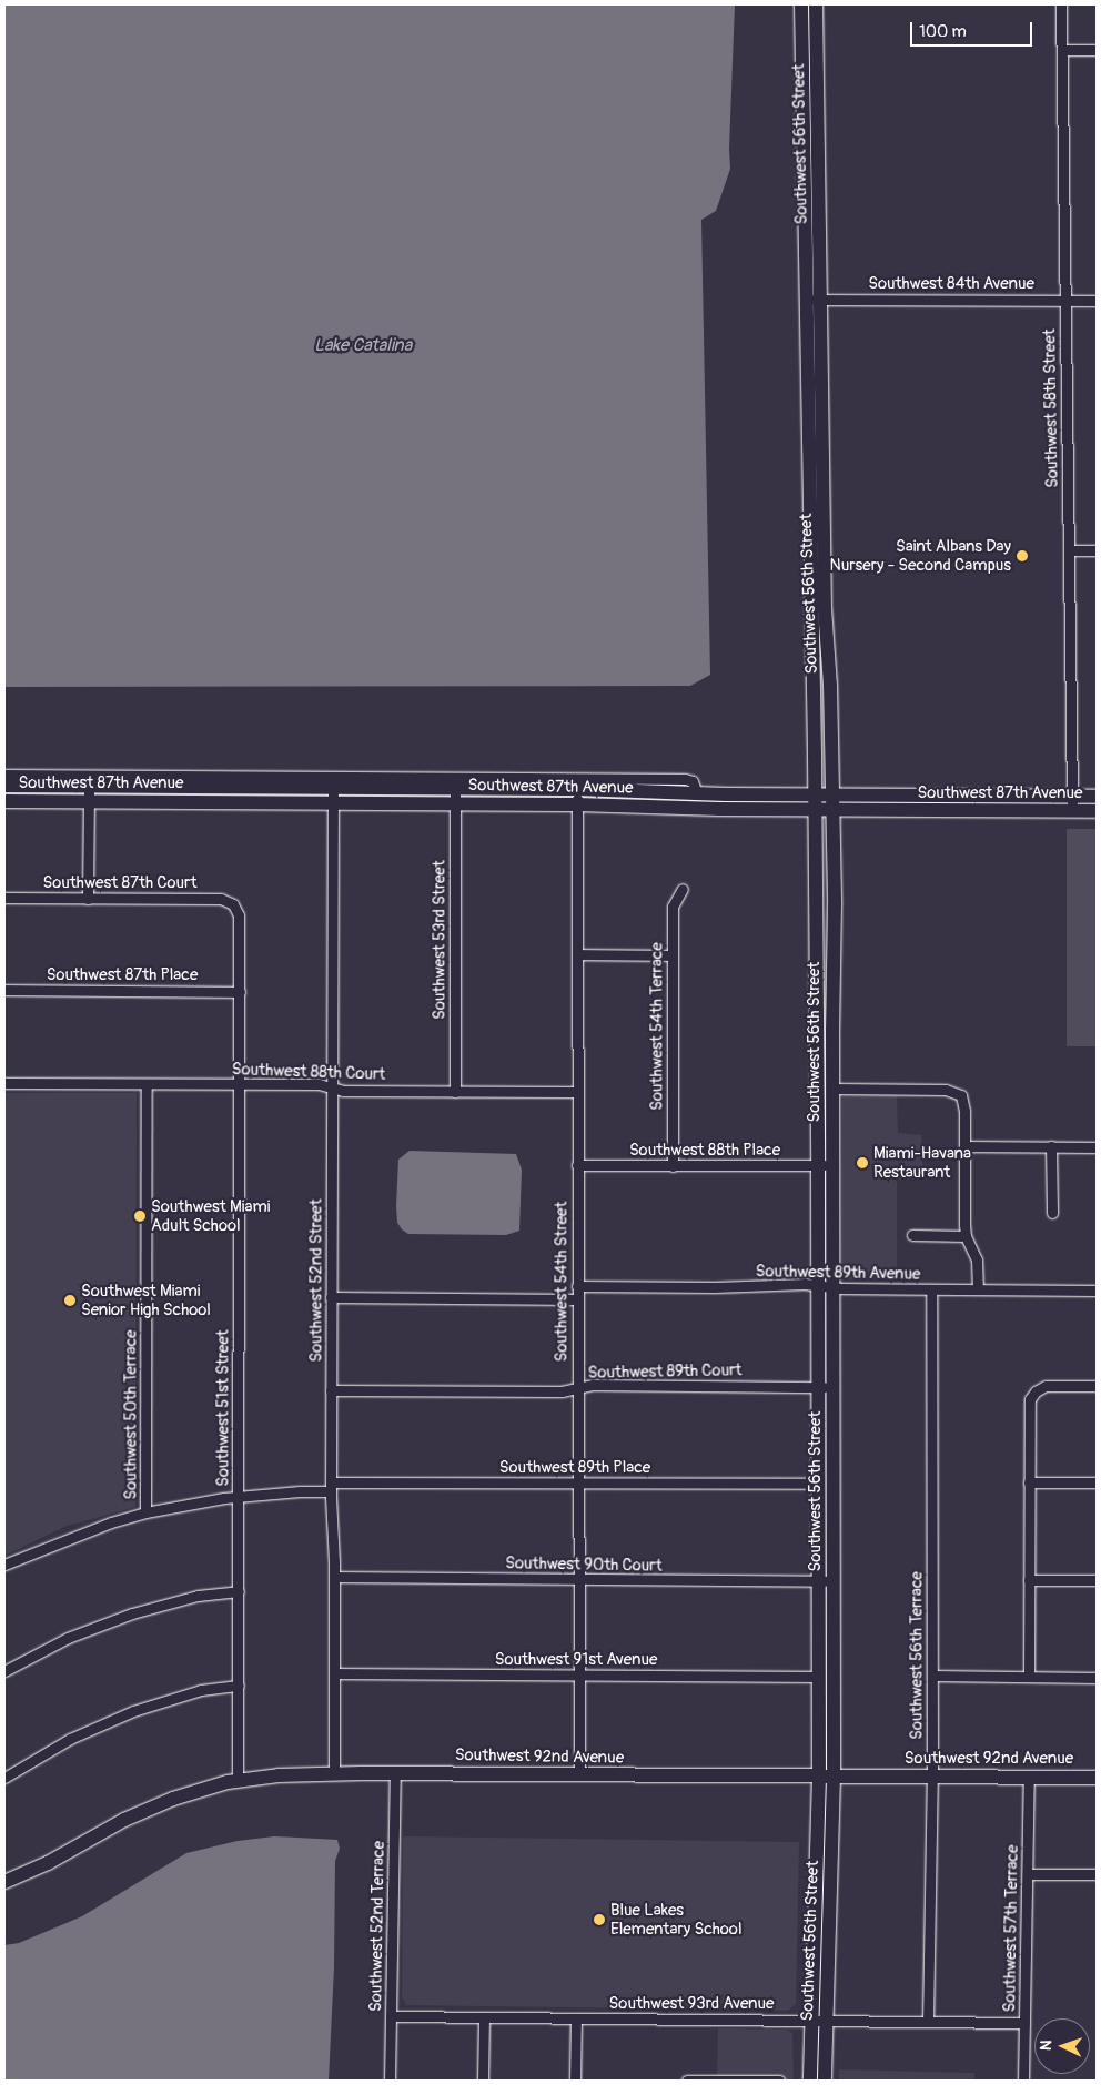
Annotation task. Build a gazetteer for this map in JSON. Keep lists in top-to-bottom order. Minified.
{"streets":{"main road":["Southwest 56th Street","Southwest 87th Avenue","Southwest 92nd Avenue"],"street":["Southwest 84th Avenue","Southwest 58th Street","Southwest 87th Court","Southwest 53rd Street","Southwest 87th Place","Southwest 54th Terrace","Southwest 88th Court","Southwest 88th Place","Southwest 89th Avenue","Southwest 52nd Street","Southwest 54th Street","Southwest 89th Court","Southwest 51st Street","Southwest 50th Terrace","Southwest 89th Place","Southwest 90th Court","Southwest 56th Terrace","Southwest 91st Avenue","Southwest 52nd Terrace","Southwest 57th Terrace","Southwest 93rd Avenue"]},"crossings":[["Southwest 56th Street","Southwest 84th Avenue"],["Southwest 56th Street","Southwest 87th Avenue"],["Southwest 56th Street","Southwest 88th Place"],["Southwest 56th Street","Southwest 89th Avenue"],["Southwest 56th Street","Southwest 89th Court"],["Southwest 56th Street","Southwest 89th Place"],["Southwest 56th Street","Southwest 90th Court"],["Southwest 56th Street","Southwest 91st Avenue"],["Southwest 56th Street","Southwest 92nd Avenue"],["Southwest 56th Street","Southwest 93rd Avenue"],["Southwest 84th Avenue","Southwest 58th Street"],["Southwest 58th Street","Southwest 87th Avenue"],["Southwest 87th Avenue","Southwest 53rd Street"],["Southwest 87th Avenue","Southwest 52nd Street"],["Southwest 87th Avenue","Southwest 54th Street"],["Southwest 87th Court","Southwest 51st Street"],["Southwest 53rd Street","Southwest 88th Court"],["Southwest 87th Place","Southwest 51st Street"],["Southwest 54th Terrace","Southwest 88th Place"],["Southwest 88th Court","Southwest 52nd Street"],["Southwest 88th Court","Southwest 54th Street"],["Southwest 88th Court","Southwest 51st Street"],["Southwest 88th Court","Southwest 50th Terrace"],["Southwest 88th Place","Southwest 54th Street"],["Southwest 89th Avenue","Southwest 54th Street"],["Southwest 89th Avenue","Southwest 56th Terrace"],["Southwest 52nd Street","Southwest 89th Court"],["Southwest 52nd Street","Southwest 89th Place"],["Southwest 52nd Street","Southwest 90th Court"],["Southwest 52nd Street","Southwest 91st Avenue"],["Southwest 52nd Street","Southwest 92nd Avenue"],["Southwest 54th Street","Southwest 89th Court"],["Southwest 54th Street","Southwest 89th Place"],["Southwest 54th Street","Southwest 90th Court"],["Southwest 54th Street","Southwest 91st Avenue"],["Southwest 54th Street","Southwest 92nd Avenue"],["Southwest 51st Street","Southwest 89th Place"],["Southwest 51st Street","Southwest 92nd Avenue"],["Southwest 50th Terrace","Southwest 89th Place"],["Southwest 56th Terrace","Southwest 92nd Avenue"],["Southwest 56th Terrace","Southwest 93rd Avenue"],["Southwest 92nd Avenue","Southwest 52nd Terrace"],["Southwest 92nd Avenue","Southwest 57th Terrace"],["Southwest 52nd Terrace","Southwest 93rd Avenue"],["Southwest 57th Terrace","Southwest 93rd Avenue"]],"water":["Lake Catalina"],"places":["Saint Albans Day Nursery - Second Campus","Miami-Havana Restaurant","Southwest Miami Adult School","Southwest Miami Senior High School","Blue Lakes Elementary School"],"scale_bar":"100 m","north":"left"}
